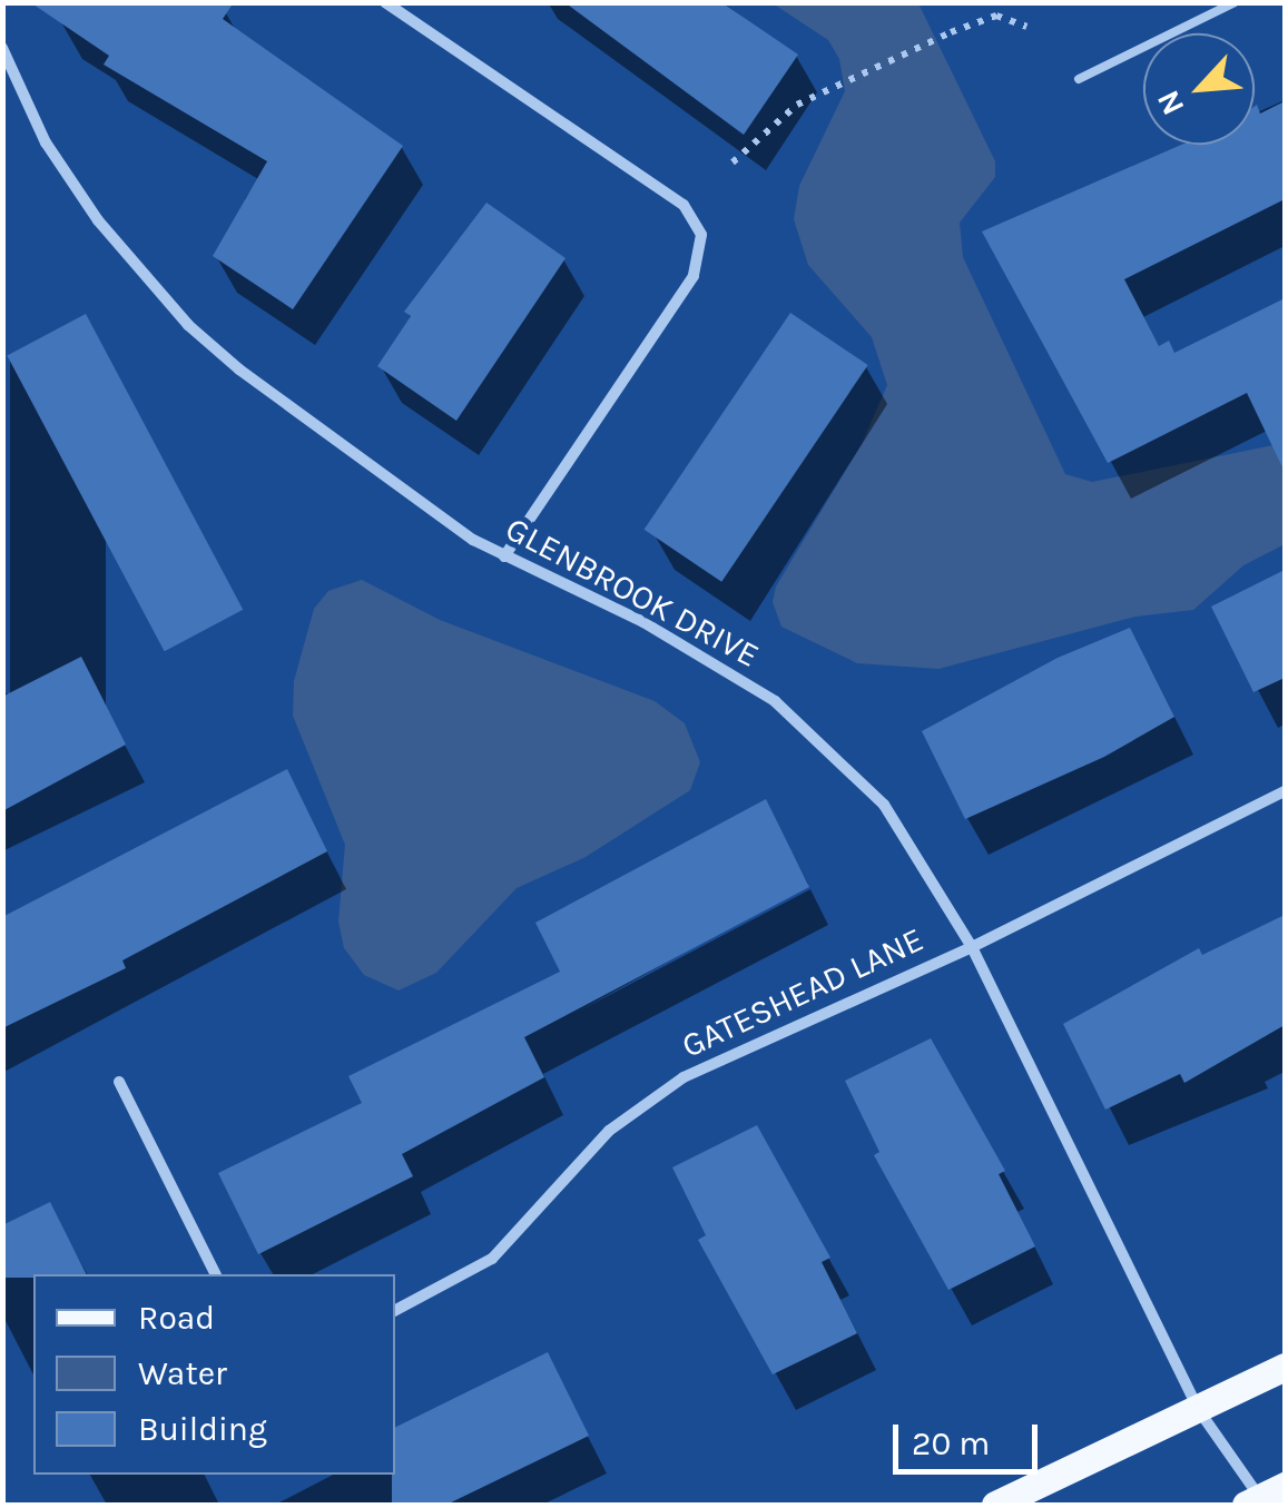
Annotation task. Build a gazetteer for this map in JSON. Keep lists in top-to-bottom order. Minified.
{"streets":{"street":["GLENBROOK DRIVE","GATESHEAD LANE"]},"crossings":[["GLENBROOK DRIVE","GATESHEAD LANE"]],"legend":["Road","Water","Building"],"scale_bar":"20 m","north":"bottom left"}
